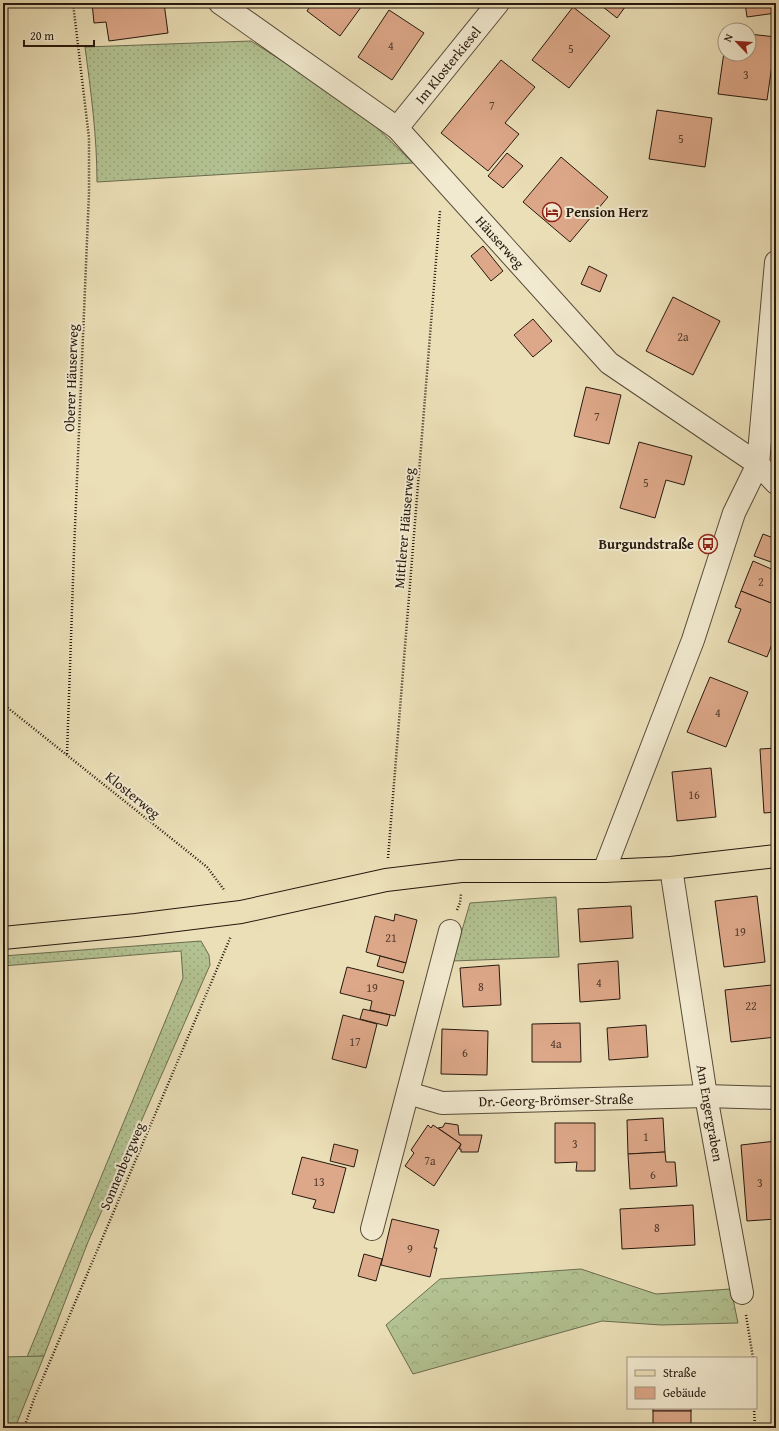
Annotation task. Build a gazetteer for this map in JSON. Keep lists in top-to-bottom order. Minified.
{"streets":{"street":["Im Klosterkiesel","Häuserweg","Dr.-Georg-Brömser-Straße","Am Engergraben"],"path":["Oberer Häuserweg","Mittlerer Häuserweg","Klosterweg","Sonnenbergweg"]},"crossings":[["Im Klosterkiesel","Häuserweg"],["Häuserweg","Mittlerer Häuserweg"],["Oberer Häuserweg","Klosterweg"],["Klosterweg","Sonnenbergweg"],["Dr.-Georg-Brömser-Straße","Am Engergraben"]],"places":{"hotel":["Pension Herz"],"bus stop":["Burgundstraße"]},"house_numbers":["4","5","3","7","5","2a","7","5","2","4","16","19","21","4","8","19","22","17","4a","6","1","3","7a","6","13","3","8","9"],"legend":["Straße","Gebäude"],"scale_bar":"20 m","north":"top left"}
